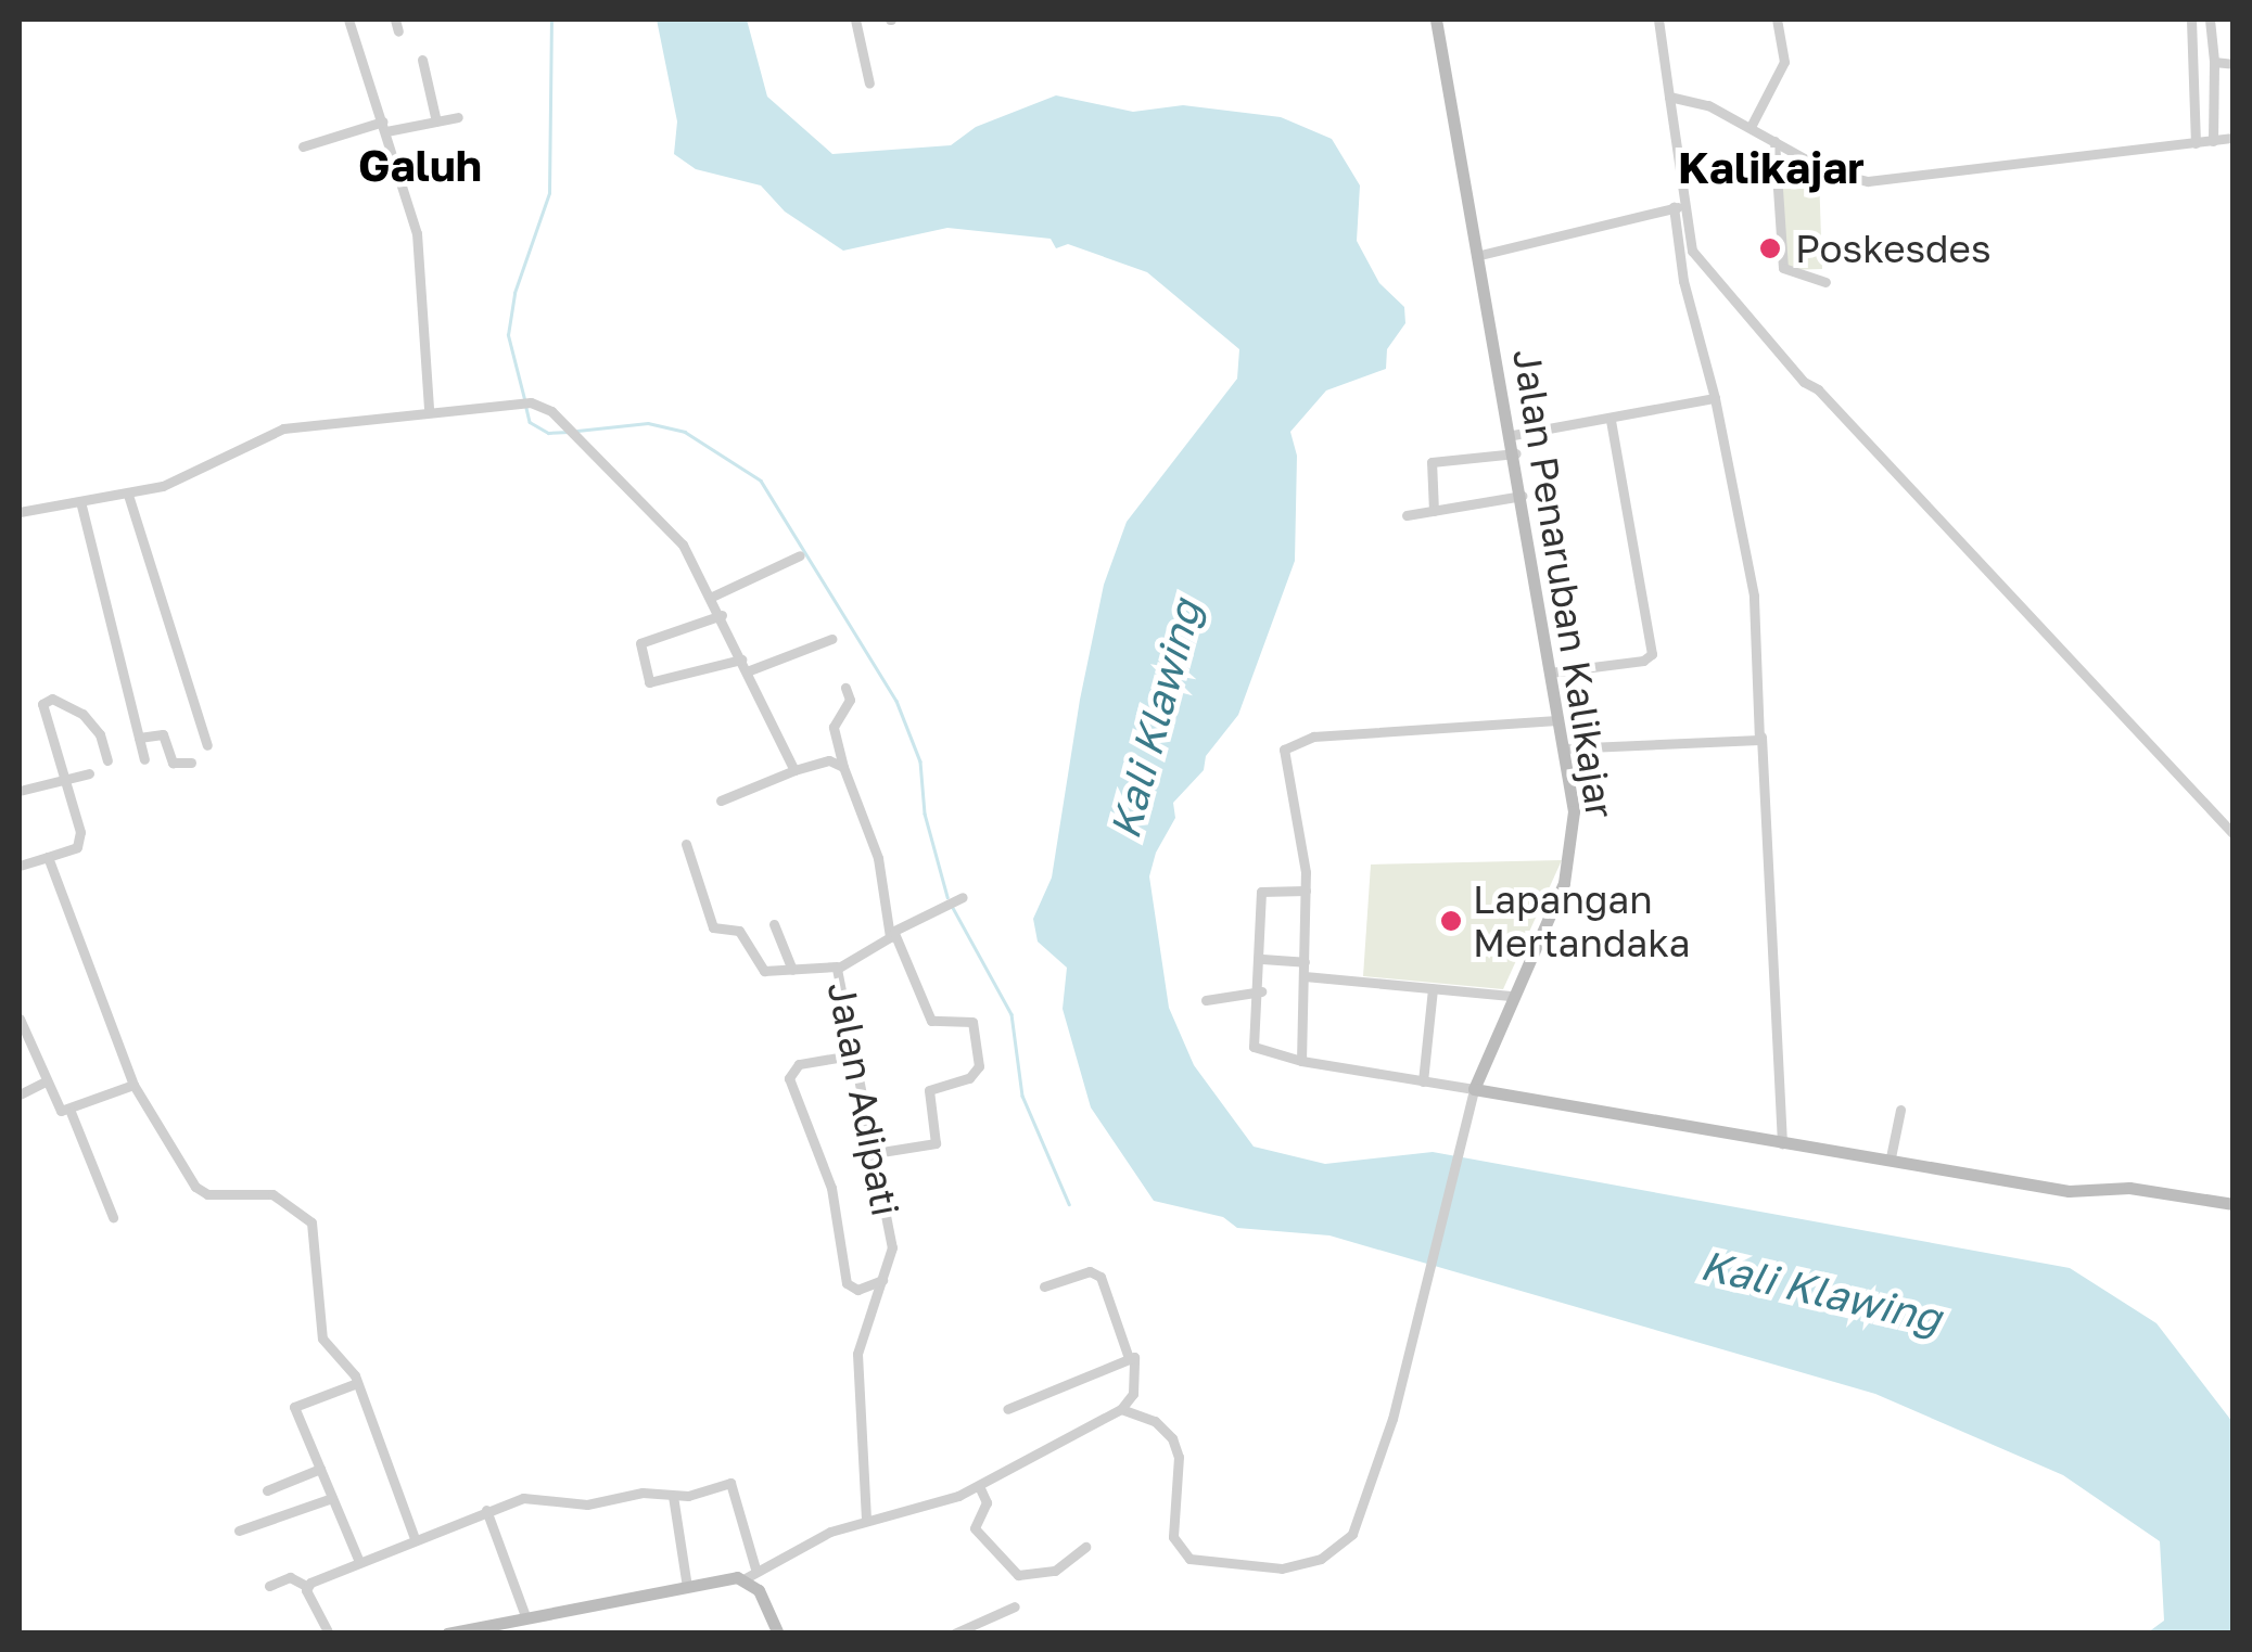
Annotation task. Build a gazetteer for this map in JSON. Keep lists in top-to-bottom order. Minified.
{"streets":{"street":["Jalan Penaruban Kalikajar","Jalan Adipati"]},"districts":["Galuh","Kalikajar"],"water":["Kali Klawing"],"places":["Poskesdes","Lapangan Mertandaka"]}
